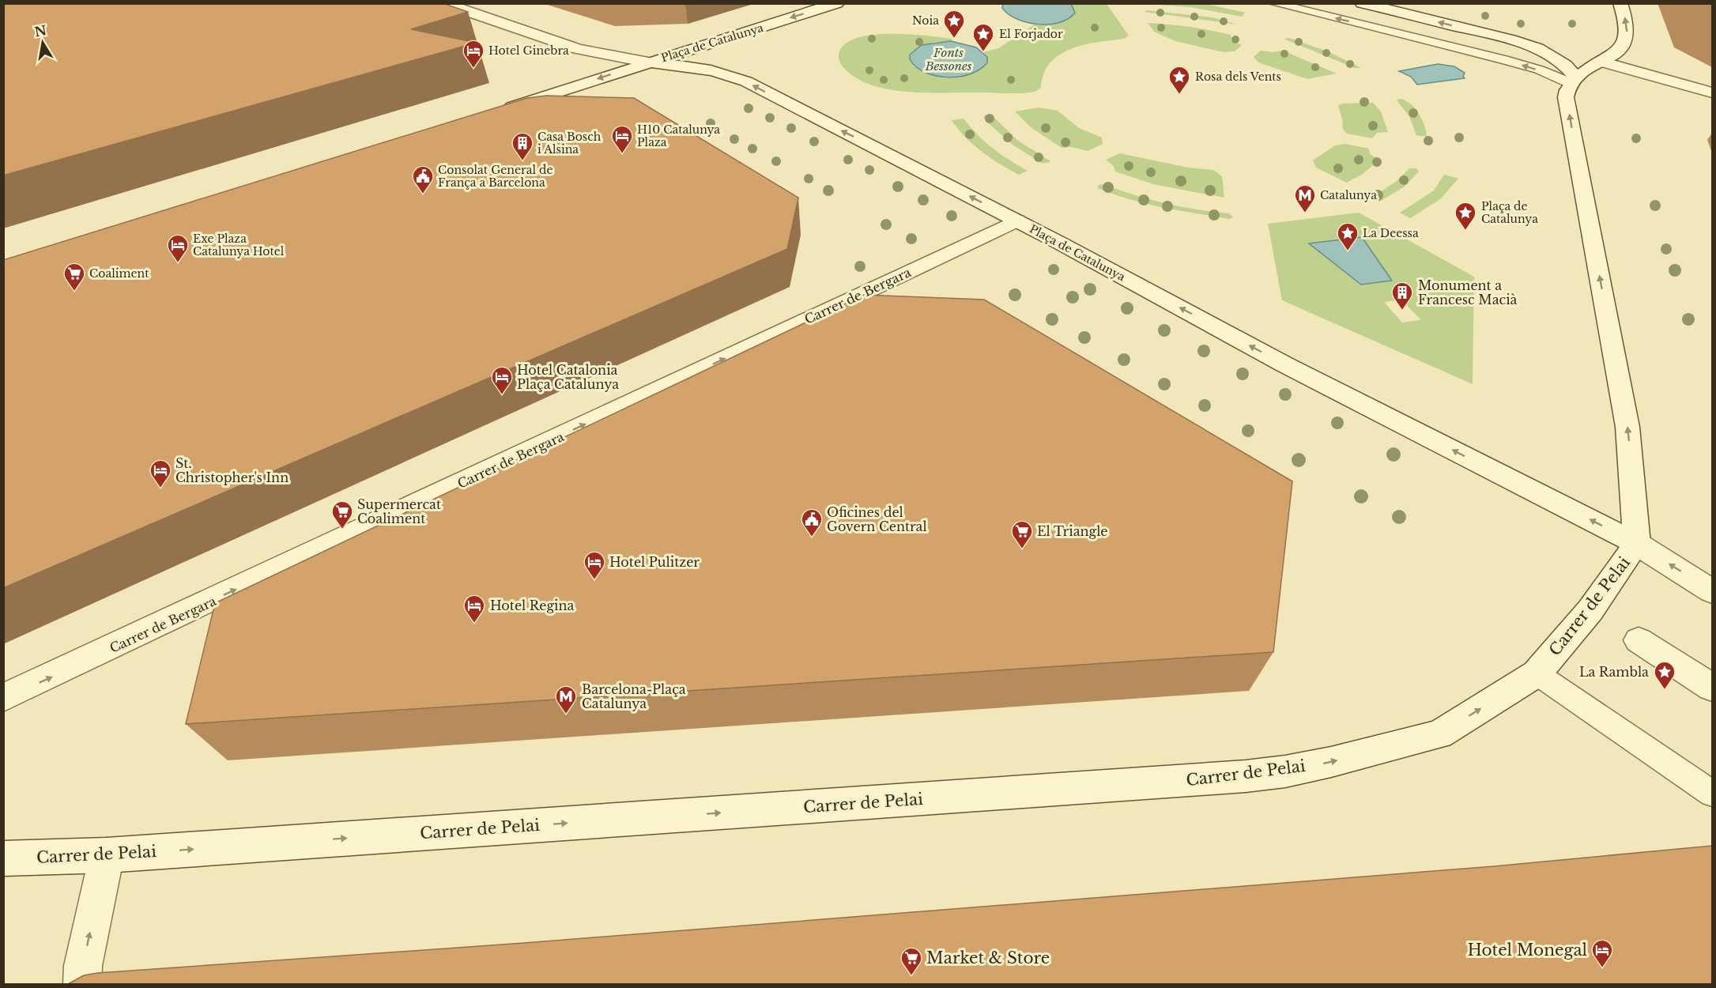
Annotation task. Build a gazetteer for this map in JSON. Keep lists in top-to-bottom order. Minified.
{"streets":{"main road":["Plaça de Catalunya","Carrer de Bergara","Carrer de Pelai"]},"crossings":[["Plaça de Catalunya","Carrer de Bergara"],["Plaça de Catalunya","Carrer de Pelai"]],"one_way":["Plaça de Catalunya","Carrer de Bergara","Carrer de Pelai"],"water":["Fonts Bessones"],"places":{"place":["Noia","El Forjador","Rosa dels Vents","Plaça de Catalunya","La Deessa","La Rambla"],"hotel":["Hotel Ginebra","H10 Catalunya Plaza","Exe Plaza Catalunya Hotel","Hotel Catalonia Plaça Catalunya","St. Christopher's Inn","Hotel Pulitzer","Hotel Regina","Hotel Monegal"],"building":["Casa Bosch i Alsina","Monument a Francesc Macià"],"public building":["Consolat General de França a Barcelona","Oficines del Govern Central"],"metro station":["Catalunya","Barcelona-Plaça Catalunya"],"supermarket":["Coaliment","Supermercat Coaliment","El Triangle","Market & Store"]},"north":"top"}
